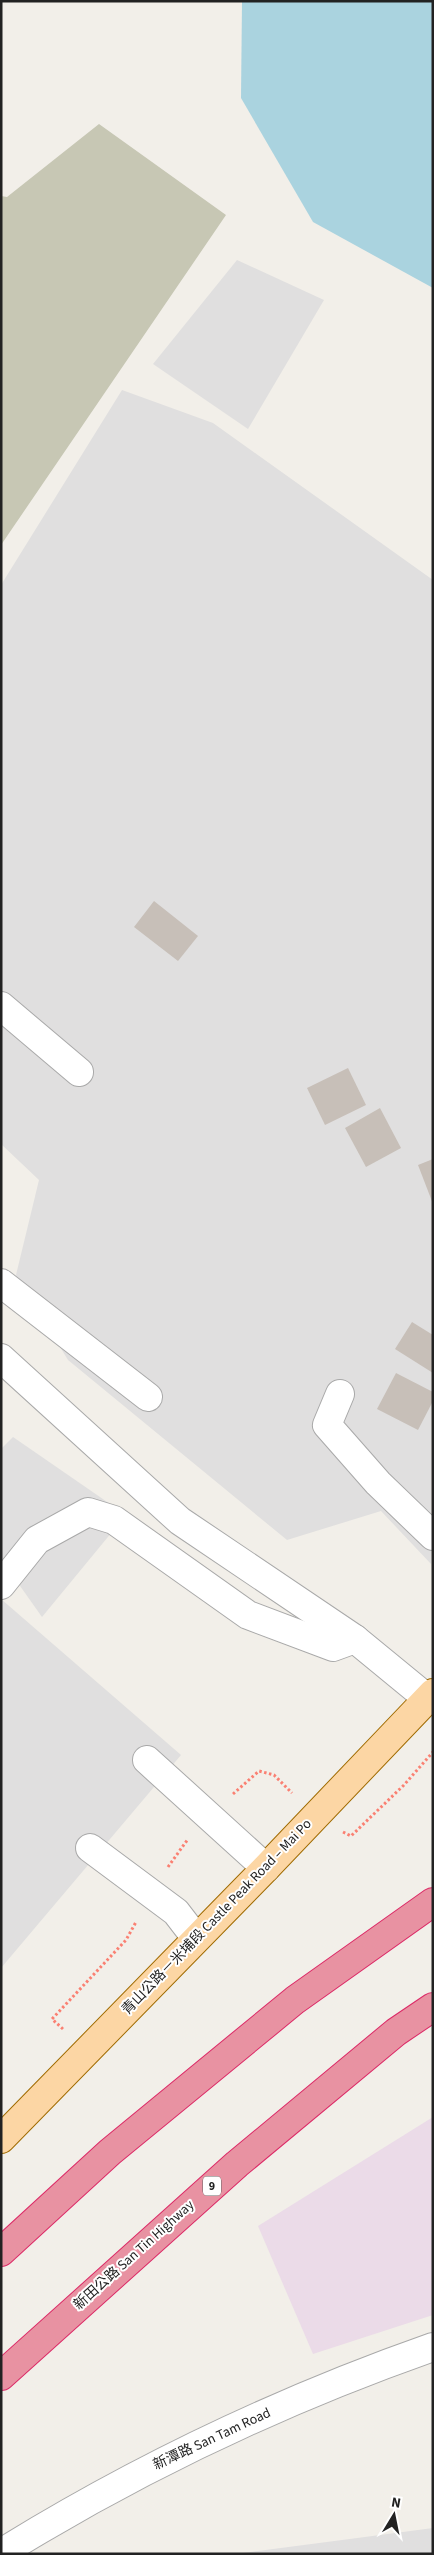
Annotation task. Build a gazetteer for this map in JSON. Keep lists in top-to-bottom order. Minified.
{"streets":{"highway":["9","新田公路 San Tin Highway"],"main road":["青山公路－米埔段 Castle Peak Road – Mai Po"],"street":["新潭路 San Tam Road"]},"north":"top"}
